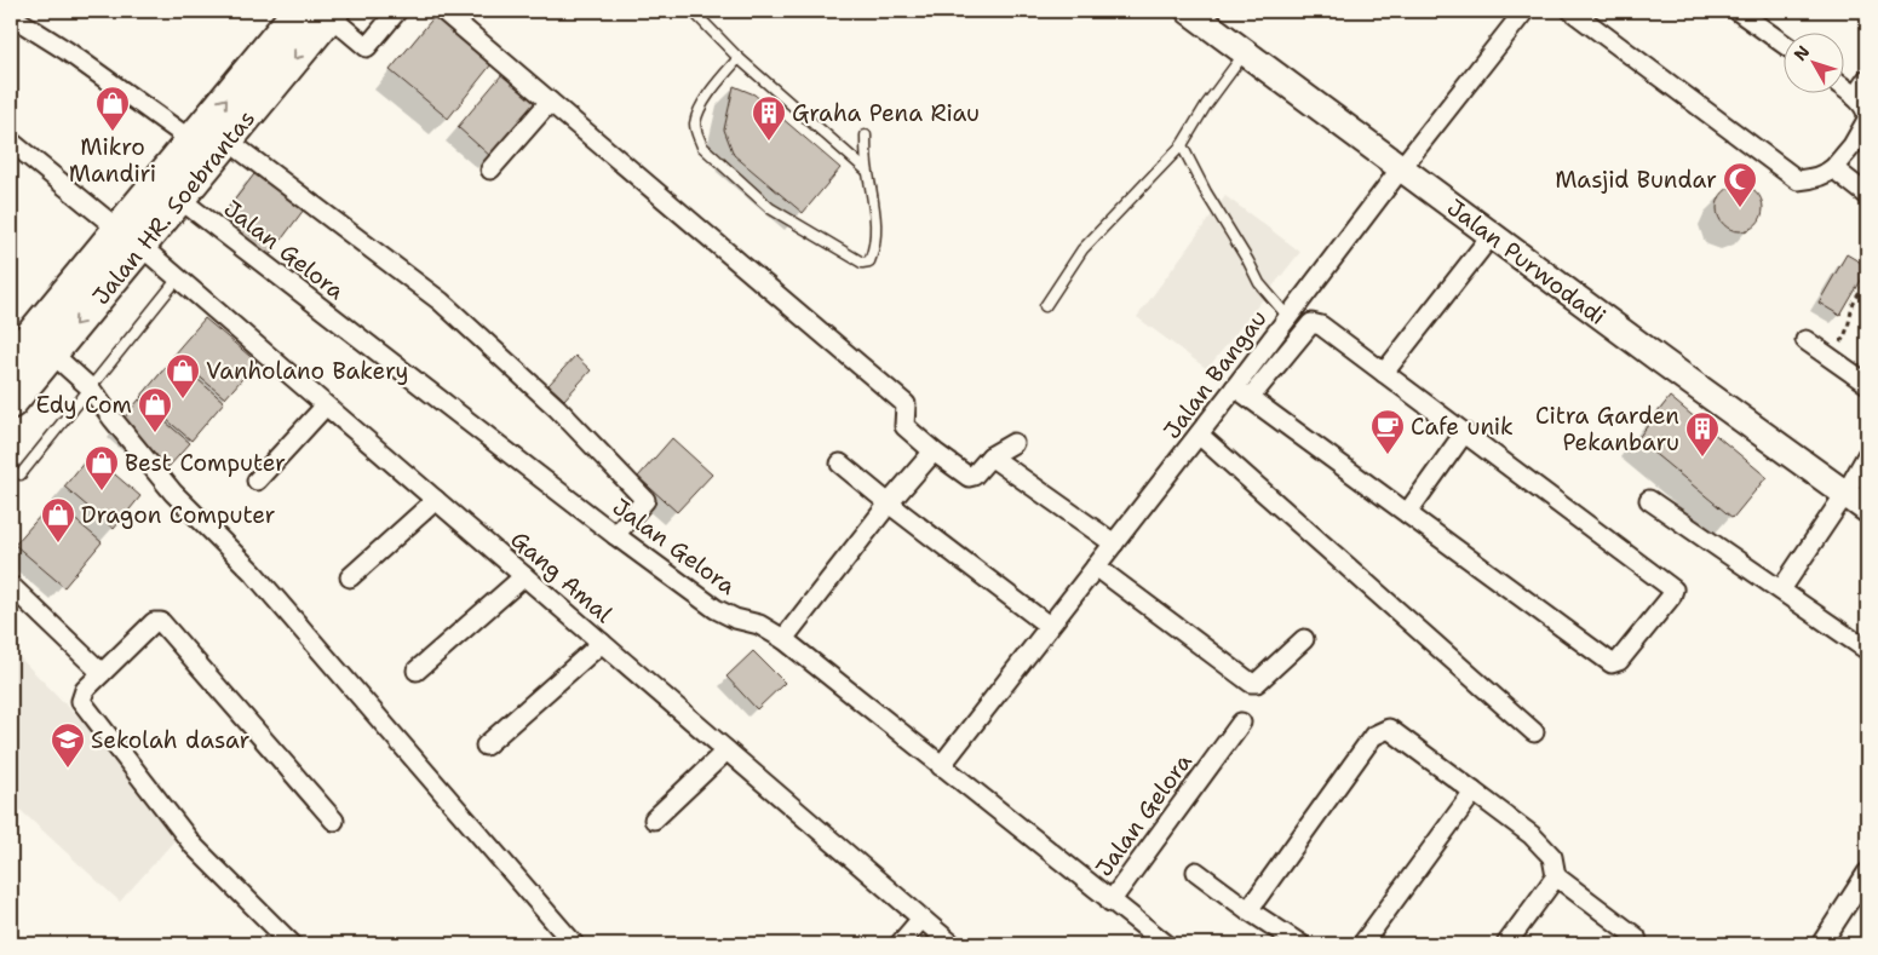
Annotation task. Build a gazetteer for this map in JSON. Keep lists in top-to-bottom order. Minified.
{"streets":{"main road":["Jalan HR. Soebrantas"],"street":["Jalan Gelora","Jalan Purwodadi","Jalan Bangau","Gang Amal"]},"crossings":[["Jalan HR. Soebrantas","Jalan Gelora"],["Jalan HR. Soebrantas","Gang Amal"],["Jalan Gelora","Jalan Bangau"],["Jalan Purwodadi","Jalan Bangau"]],"places":{"shop":["Mikro Mandiri","Vanholano Bakery","Edy Com","Best Computer","Dragon Computer"],"building":["Graha Pena Riau","Citra Garden Pekanbaru"],"mosque":["Masjid Bundar"],"cafe":["Cafe unik"],"school or university":["Sekolah dasar"]},"north":"top left"}
